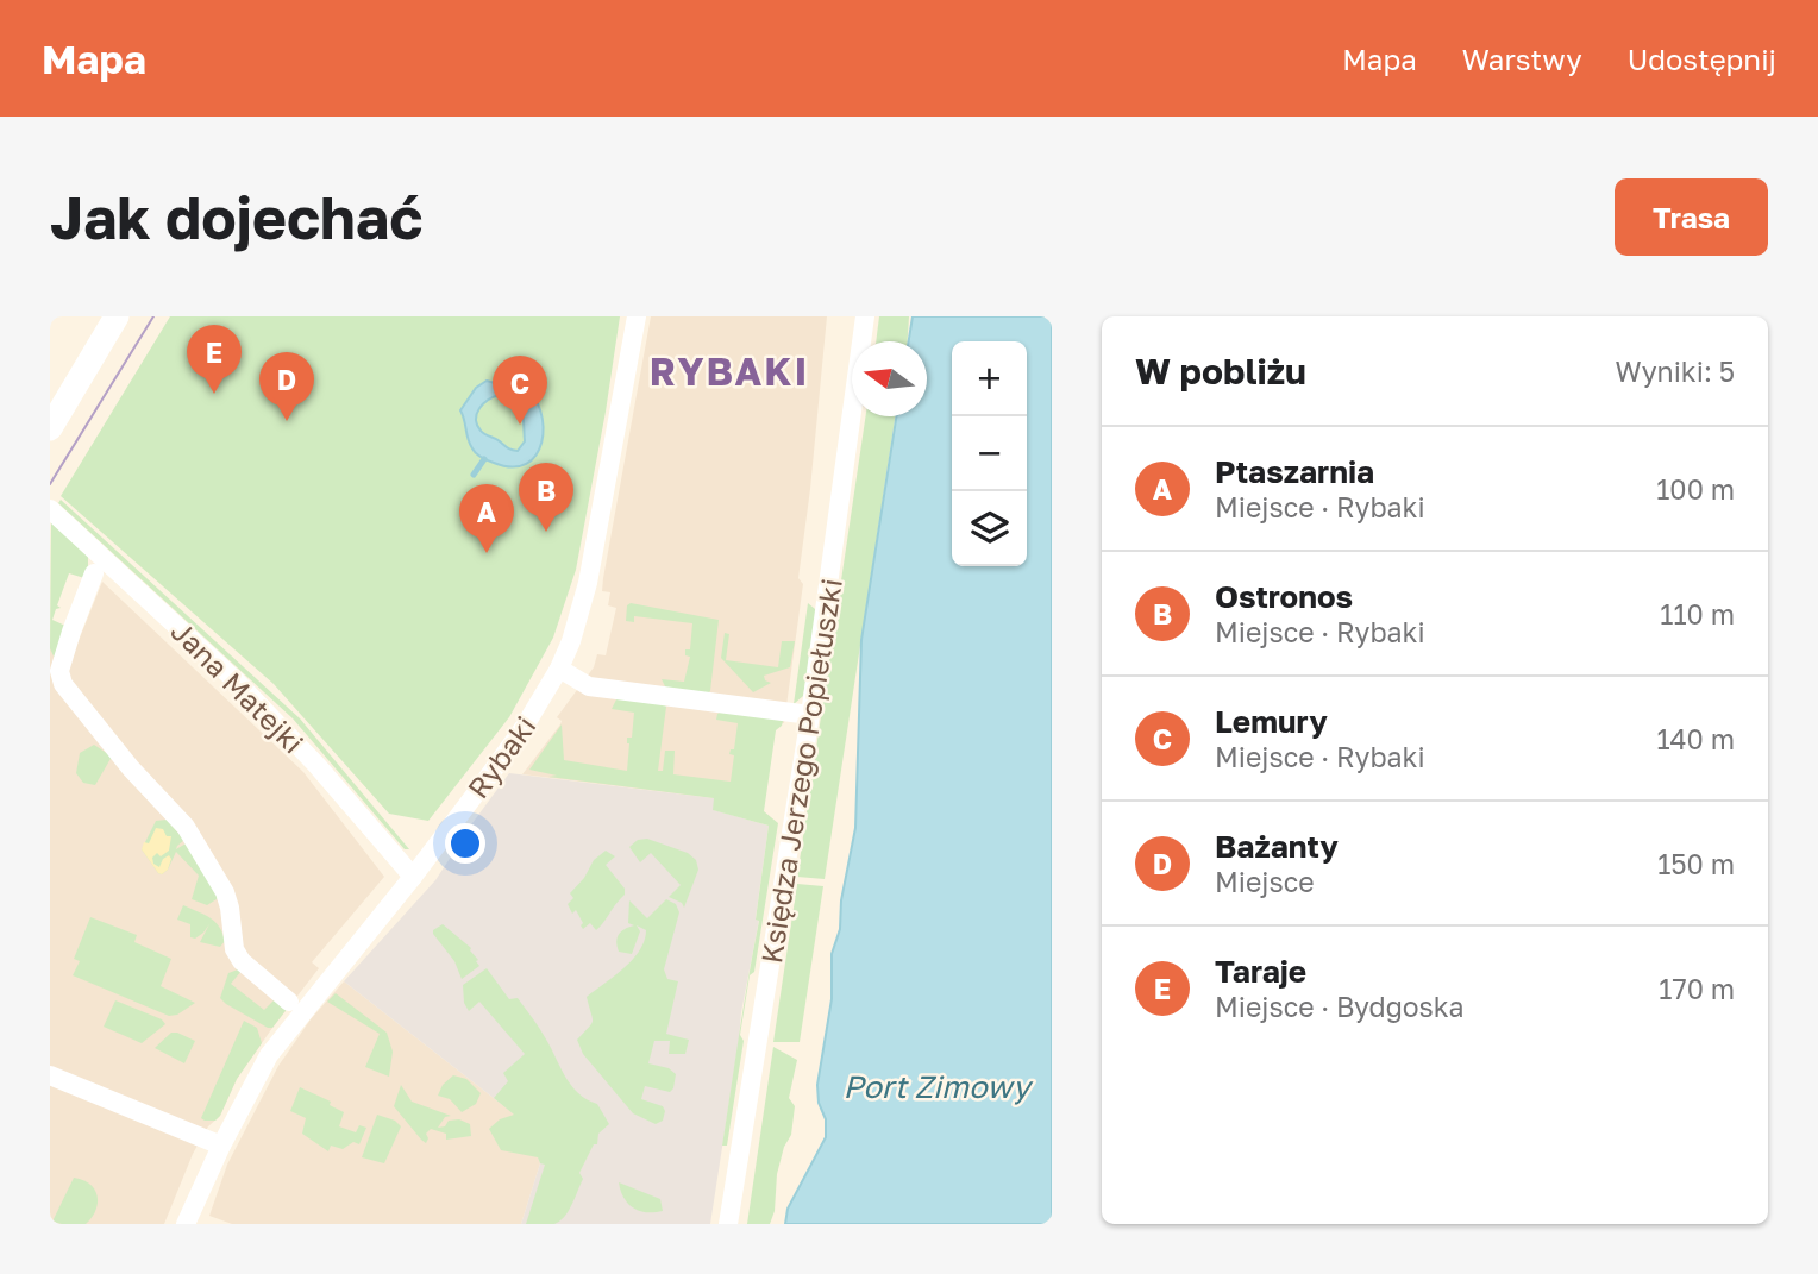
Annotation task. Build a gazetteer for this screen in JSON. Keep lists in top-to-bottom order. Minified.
{"streets":{"street":["Jana Matejki","Rybaki","Księdza Jerzego Popiełuszki"]},"crossings":[["Jana Matejki","Rybaki"]],"districts":["RYBAKI"],"water":["Port Zimowy"],"north":"left","page":{"header":"Mapa","nav":["Mapa","Warstwy","Udostępnij"],"buttons":"Trasa","title":"Jak dojechać","heading":["W pobliżu","Wyniki: 5"],"pins":["E","D","C","B","A"],"map_buttons":["+","−"],"list":[{"mark":"A","name":"Ptaszarnia","note":"Miejsce · Rybaki","value":"100 m"},{"mark":"B","name":"Ostronos","note":"Miejsce · Rybaki","value":"110 m"},{"mark":"C","name":"Lemury","note":"Miejsce · Rybaki","value":"140 m"},{"mark":"D","name":"Bażanty","note":"Miejsce","value":"150 m"},{"mark":"E","name":"Taraje","note":"Miejsce · Bydgoska","value":"170 m"}]}}
